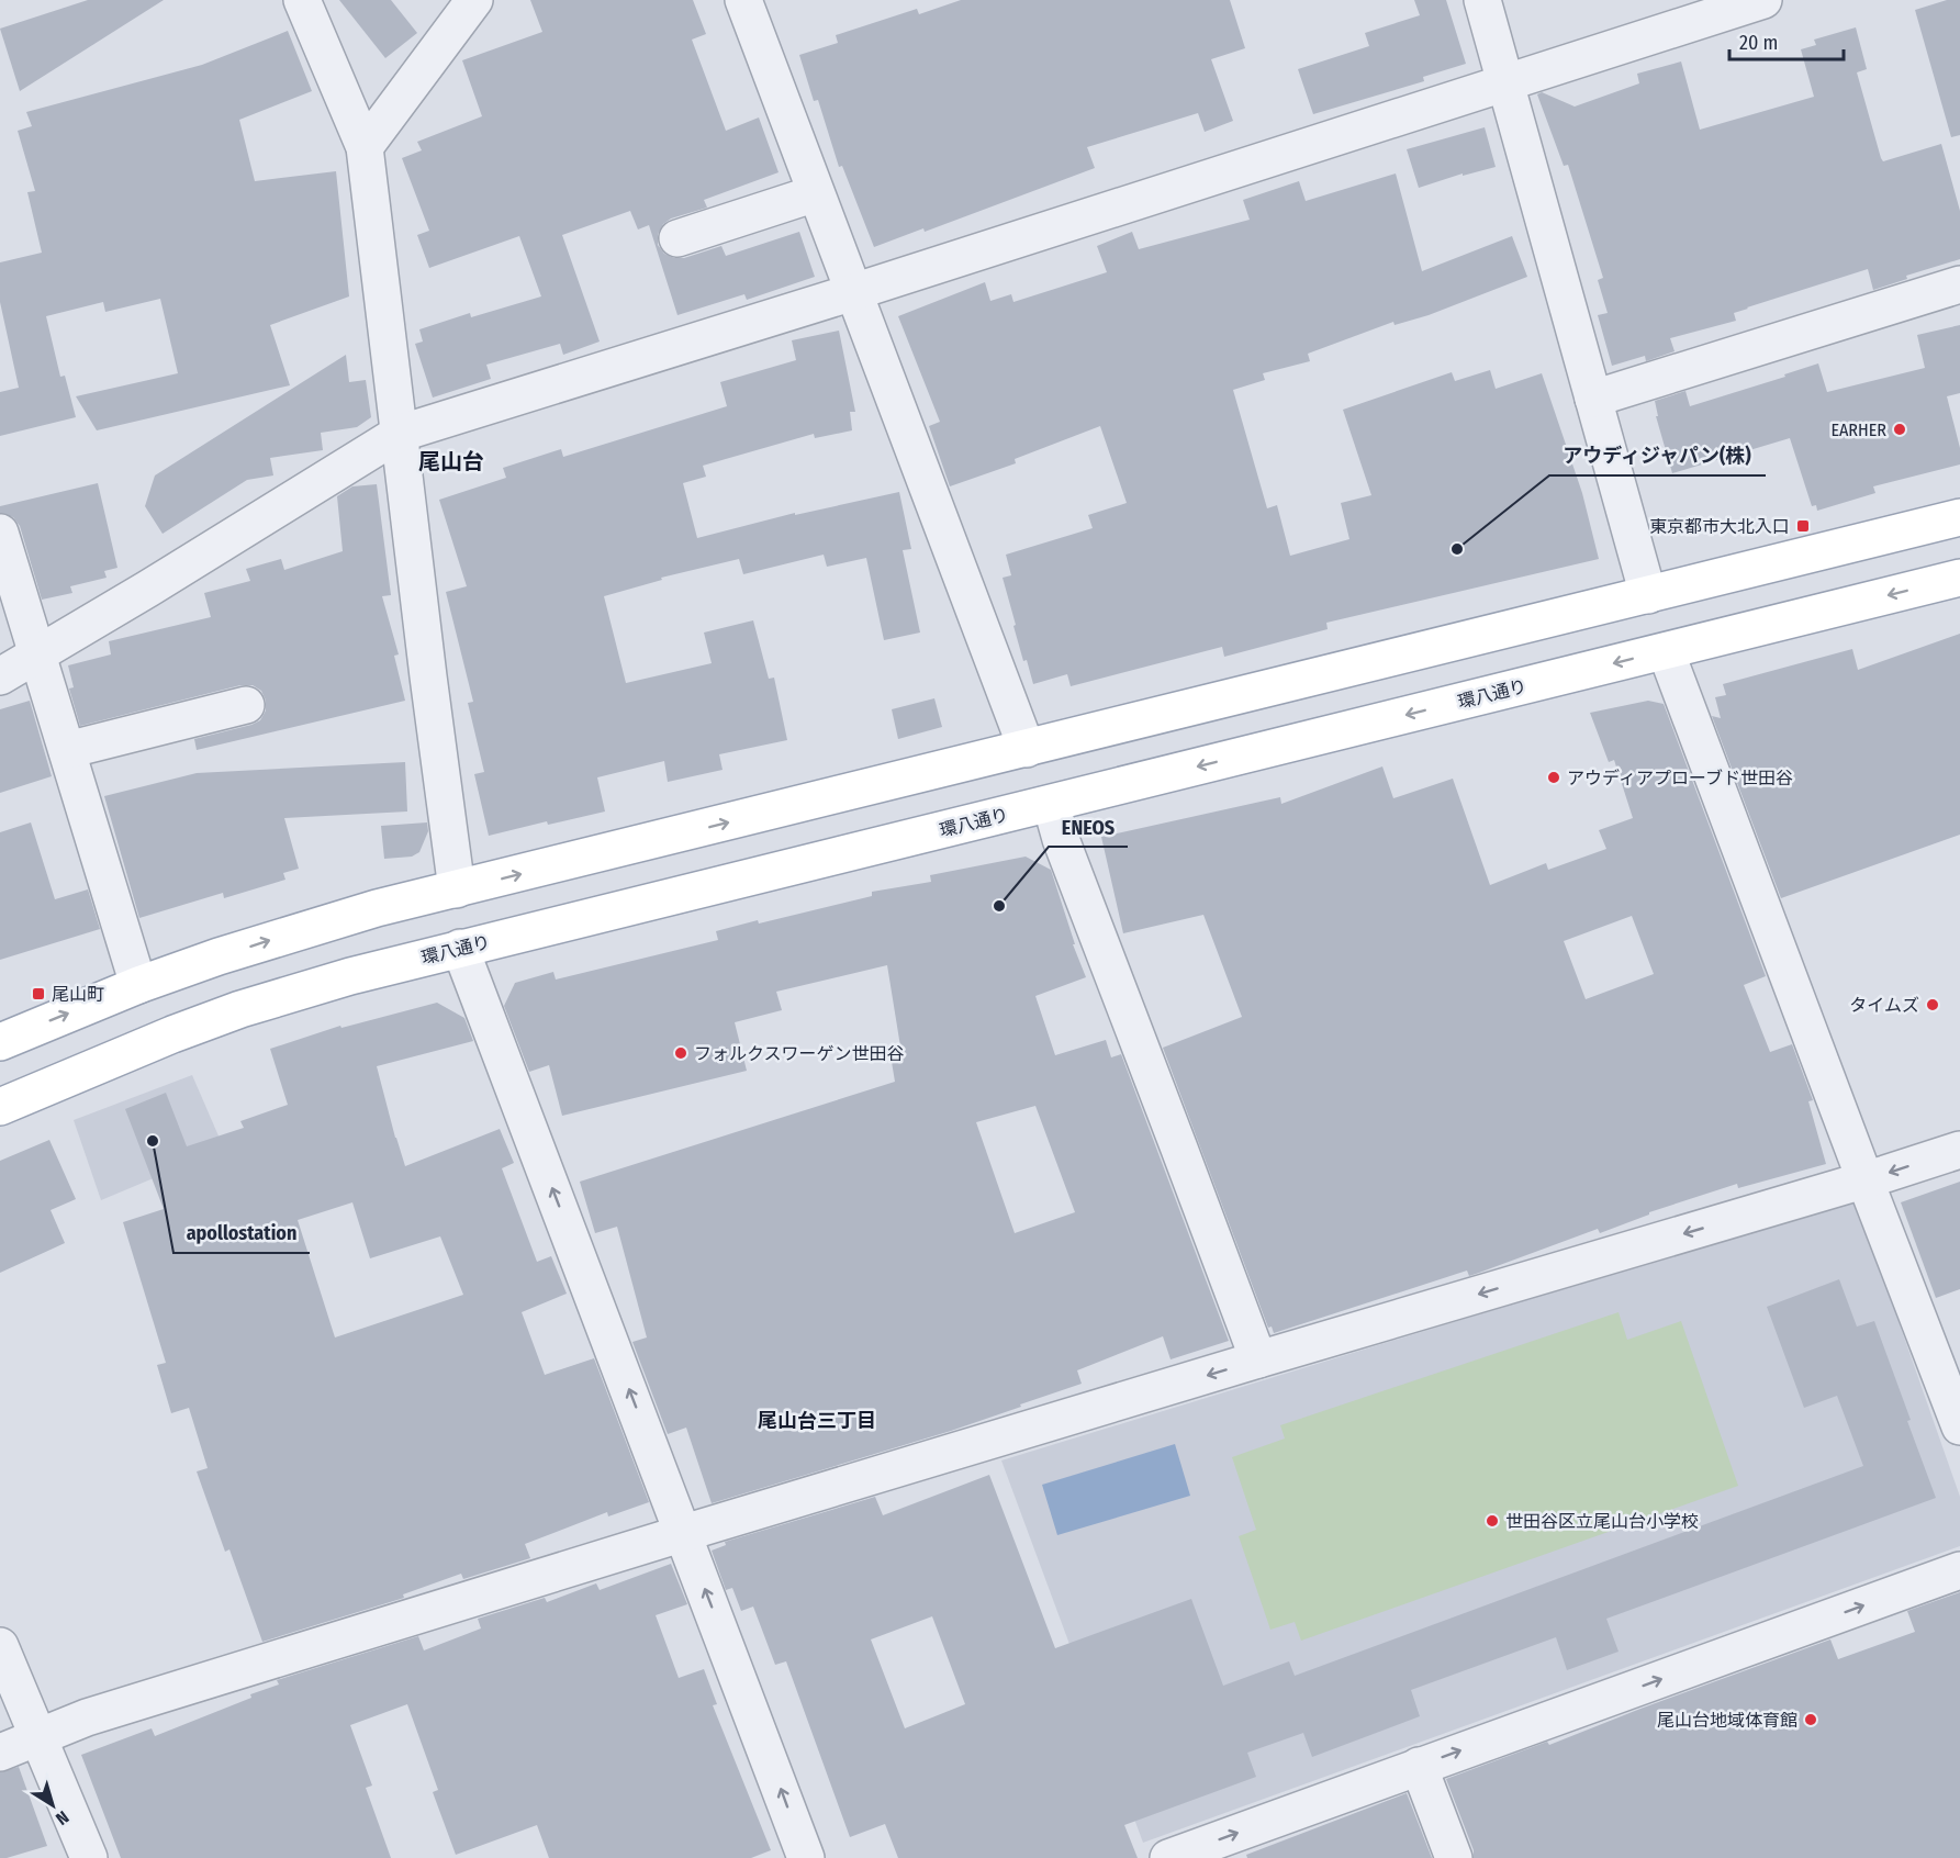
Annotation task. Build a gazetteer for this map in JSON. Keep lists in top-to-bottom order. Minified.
{"streets":{"main road":["環八通り"]},"districts":["尾山台","尾山台三丁目"],"places":{"other":["EARHER","アウディジャパン(株)","アウディアプローブド世田谷","ENEOS","タイムズ","フォルクスワーゲン世田谷","apollostation","世田谷区立尾山台小学校","尾山台地域体育館"],"transit":["東京都市大北入口","尾山町"]},"scale_bar":"20 m","north":"bottom right"}
